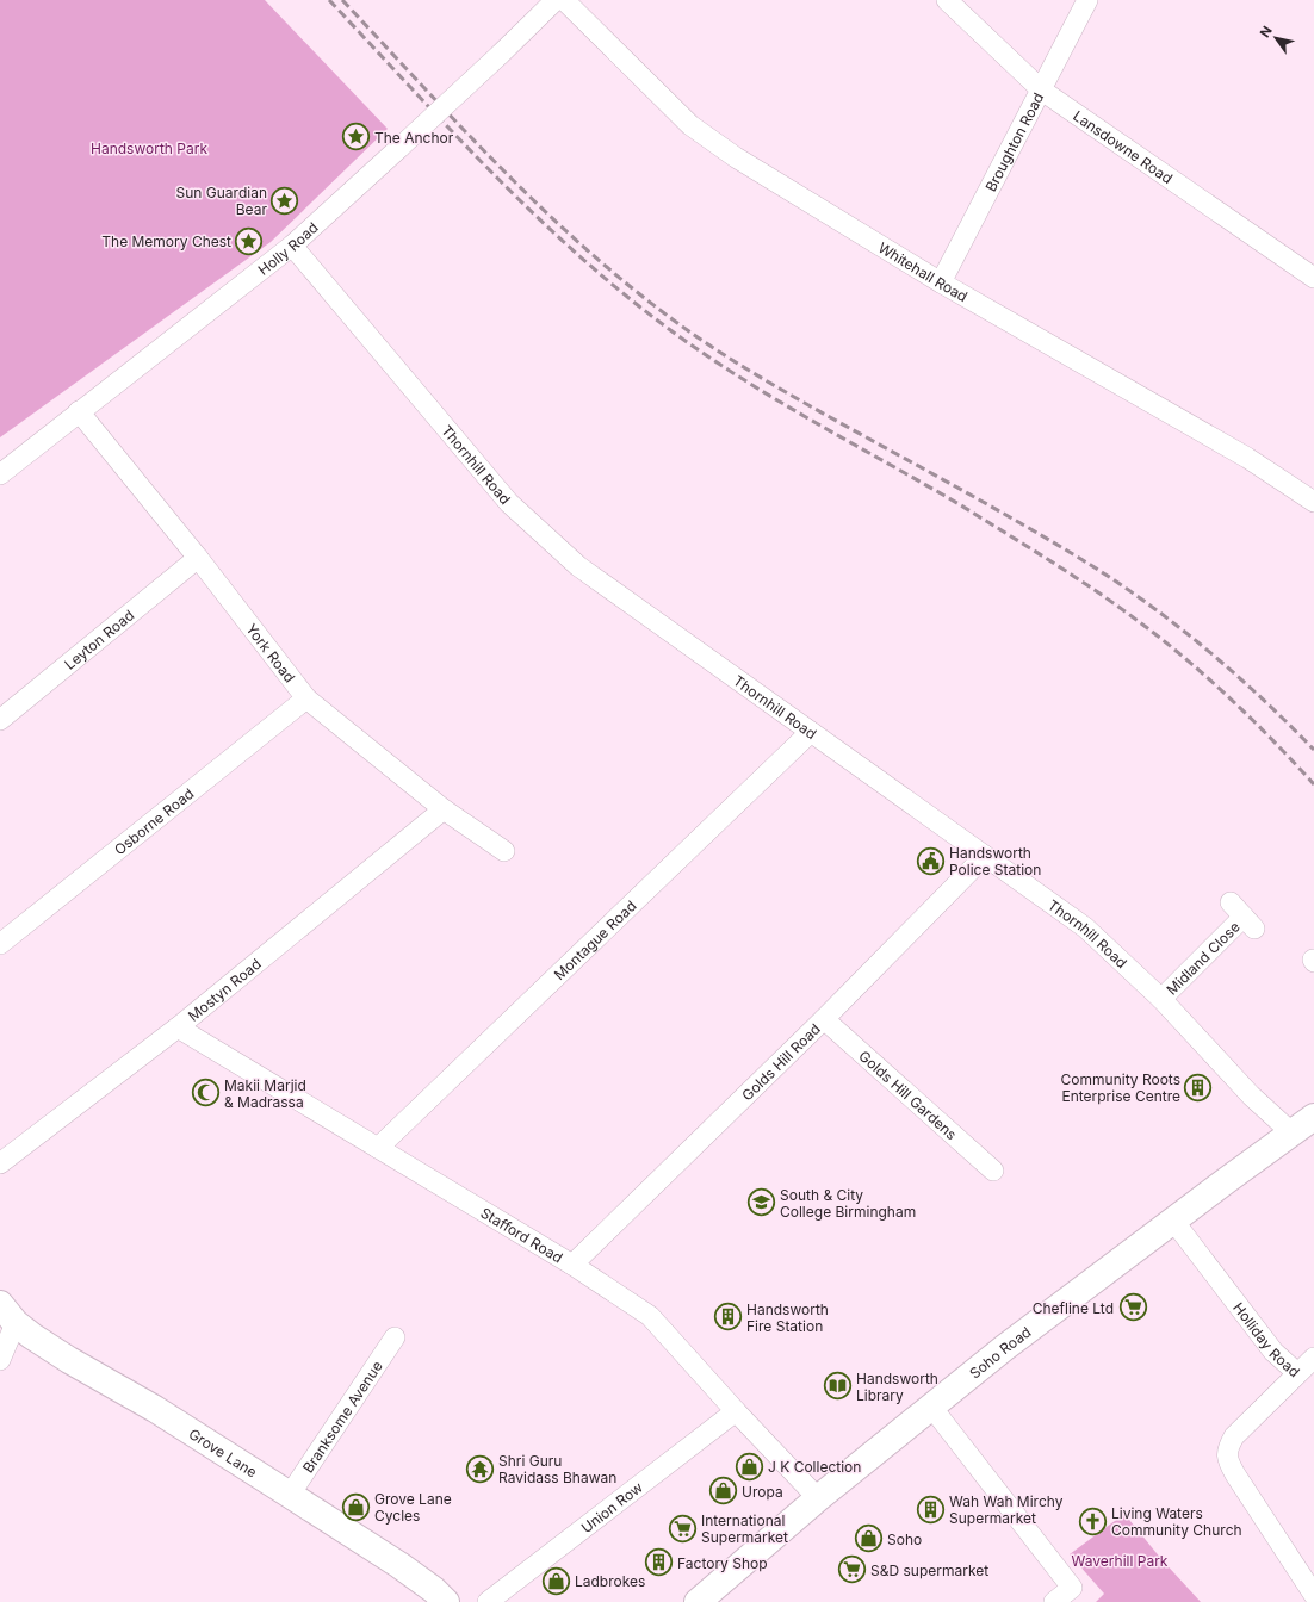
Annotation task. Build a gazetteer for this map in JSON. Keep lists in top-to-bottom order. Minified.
{"streets":{"main road":["Soho Road","Grove Lane"],"street":["Broughton Road","Lansdowne Road","Holly Road","Whitehall Road","Thornhill Road","Leyton Road","York Road","Osborne Road","Montague Road","Midland Close","Mostyn Road","Golds Hill Road","Golds Hill Gardens","Stafford Road","Holliday Road","Branksome Avenue","Union Row"]},"crossings":[["Broughton Road","Lansdowne Road"],["Broughton Road","Whitehall Road"],["Holly Road","Thornhill Road"],["Holly Road","York Road"],["Thornhill Road","Montague Road"],["Thornhill Road","Midland Close"],["Thornhill Road","Golds Hill Road"],["Thornhill Road","Soho Road"],["Leyton Road","York Road"],["York Road","Osborne Road"],["York Road","Mostyn Road"],["Montague Road","Stafford Road"],["Mostyn Road","Stafford Road"],["Golds Hill Road","Golds Hill Gardens"],["Golds Hill Road","Stafford Road"],["Stafford Road","Soho Road"],["Stafford Road","Union Row"],["Holliday Road","Soho Road"],["Branksome Avenue","Grove Lane"]],"parks":["Handsworth Park","Waverhill Park"],"places":{"place":["The Anchor","Sun Guardian Bear","The Memory Chest"],"public building":["Handsworth Police Station"],"building":["Community Roots Enterprise Centre","Handsworth Fire Station","Wah Wah Mirchy Supermarket","Factory Shop"],"mosque":["Makii Marjid & Madrassa"],"school or university":["South & City College Birmingham"],"supermarket":["Chefline Ltd","International Supermarket","S&D supermarket"],"library":["Handsworth Library"],"shop":["J K Collection","Uropa","Grove Lane Cycles","Soho","Ladbrokes"],"temple":["Shri Guru Ravidass Bhawan"],"church":["Living Waters Community Church"]},"north":"top left"}
